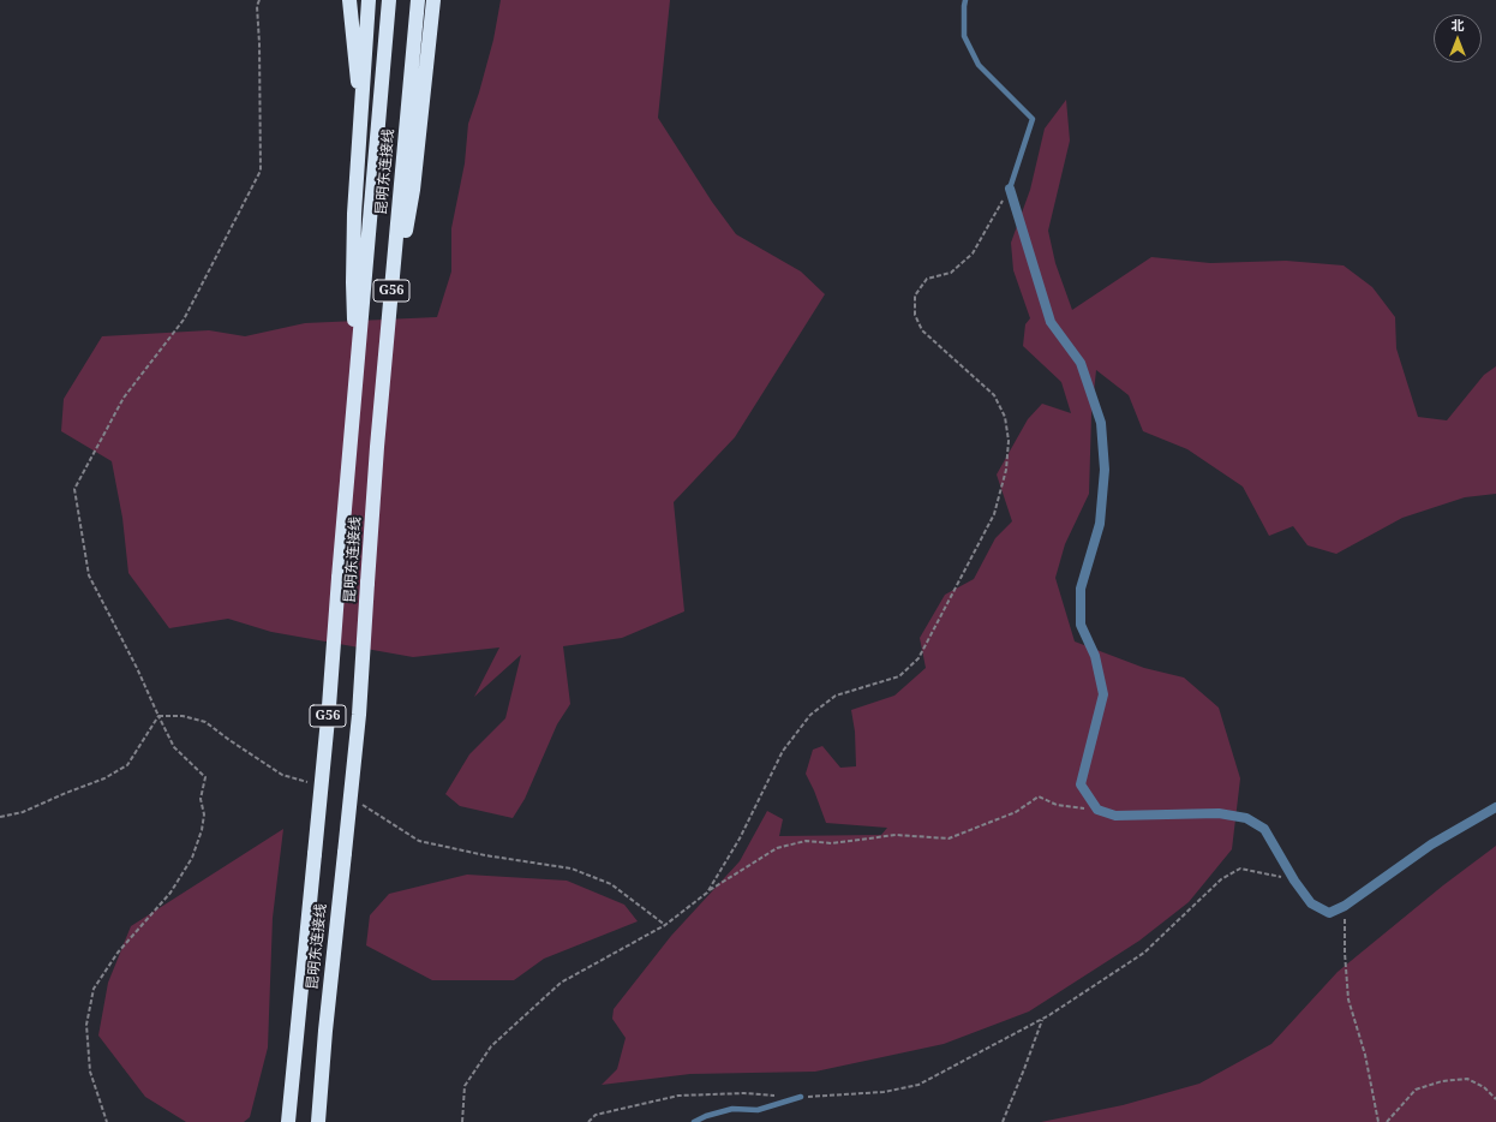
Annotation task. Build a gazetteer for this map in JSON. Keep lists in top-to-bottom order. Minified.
{"streets":{"highway":["昆明东连接线","G56"]},"north":"top"}
